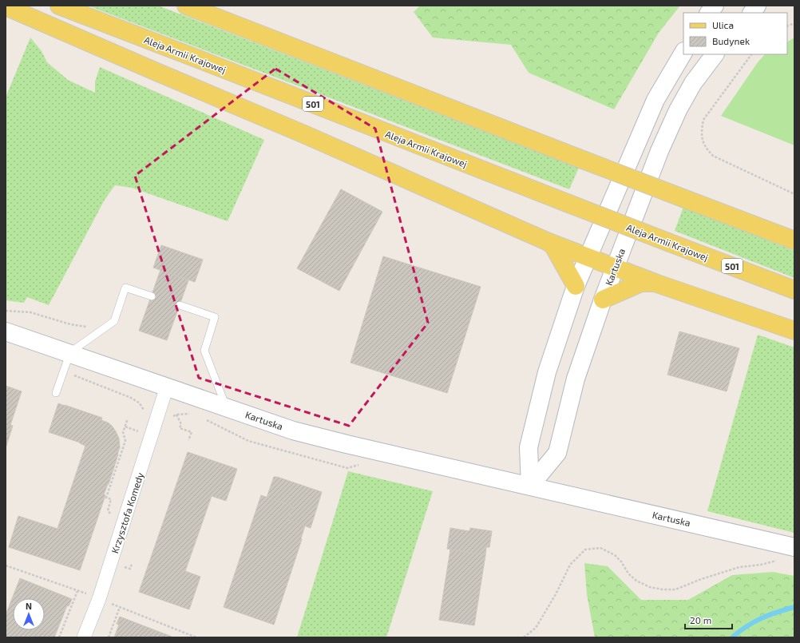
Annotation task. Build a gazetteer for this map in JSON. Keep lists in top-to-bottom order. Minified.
{"streets":{"main road":["Aleja Armii Krajowej","501"],"street":["Kartuska","Krzysztofa Komedy"]},"crossings":[["Kartuska","Krzysztofa Komedy"]],"legend":["Ulica","Budynek"],"scale_bar":"20 m","north":"top"}
